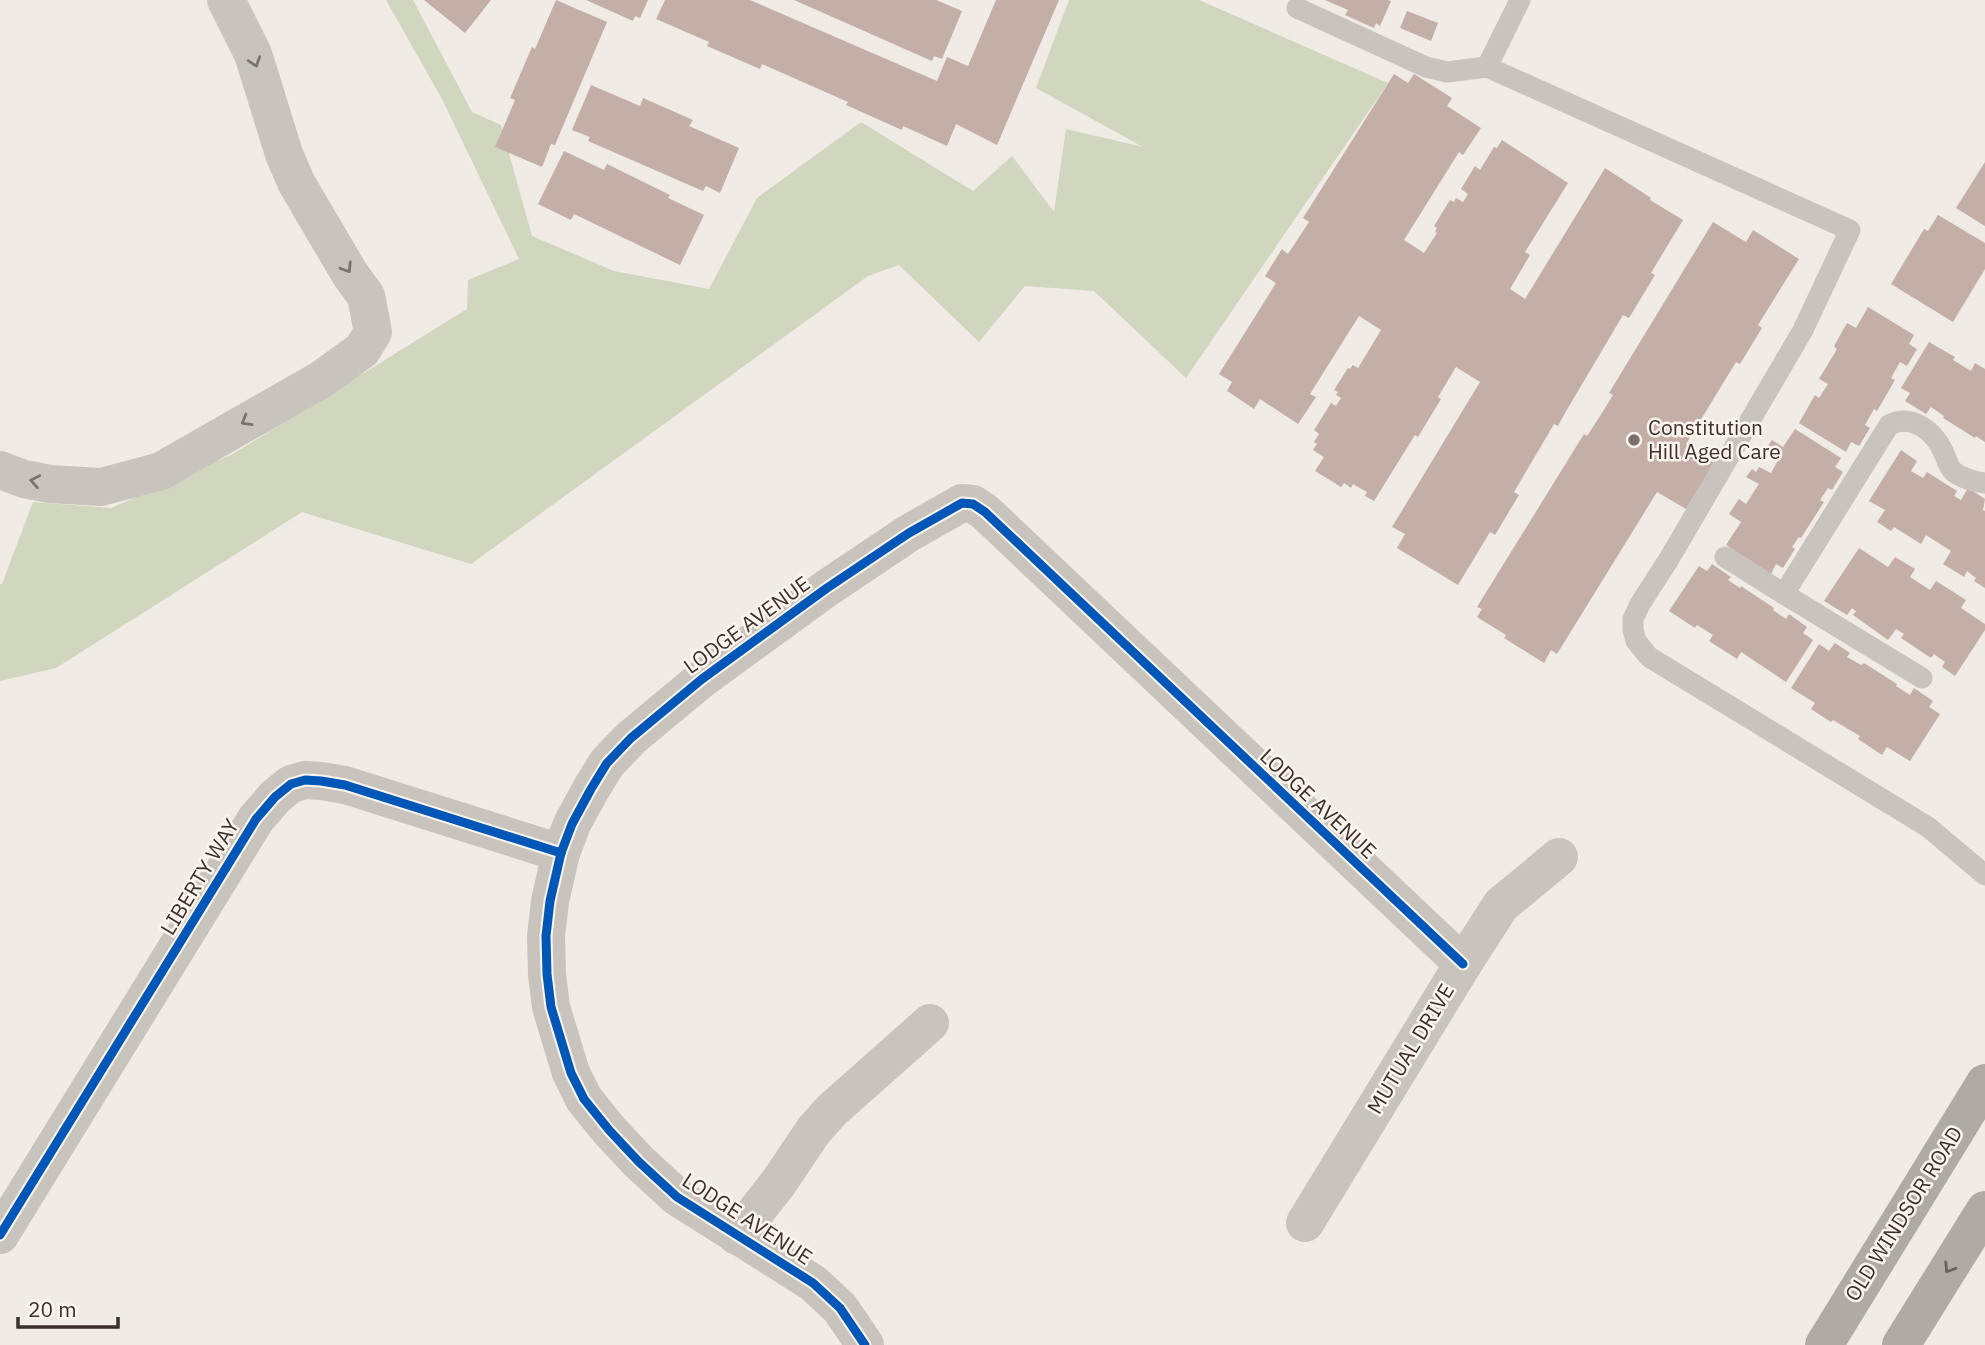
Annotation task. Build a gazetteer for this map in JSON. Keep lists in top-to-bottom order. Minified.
{"streets":{"highway":["OLD WINDSOR ROAD"],"street":["LODGE AVENUE","LIBERTY WAY","MUTUAL DRIVE"]},"crossings":[["LODGE AVENUE","LIBERTY WAY"],["LODGE AVENUE","MUTUAL DRIVE"]],"places":["Constitution Hill Aged Care"],"scale_bar":"20 m"}
